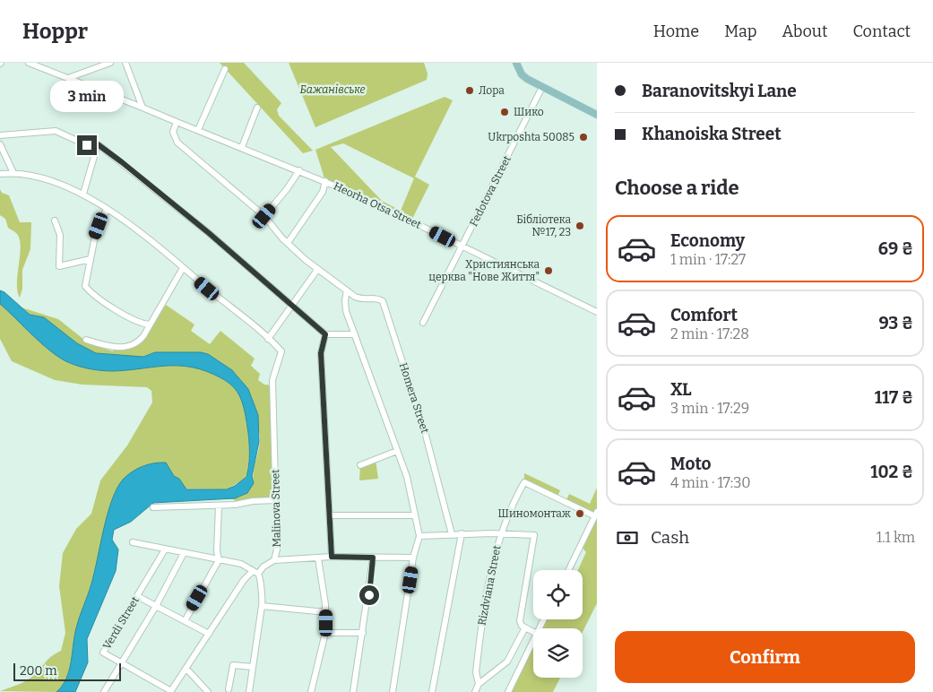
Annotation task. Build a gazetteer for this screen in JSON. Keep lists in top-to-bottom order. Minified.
{"streets":{"street":["Fedotova Street","Heorha Otsa Street","Homera Street","Malinova Street","Rizdviana Street","Verdi Street"]},"crossings":[["Fedotova Street","Heorha Otsa Street"],["Malinova Street","Verdi Street"]],"parks":["Бажанівське"],"places":["Лора","Шико","Ukrposhta 50085","Бібліотека №17, 23","Християнська церква \"Нове Життя\"","Шиномонтаж"],"scale_bar":"200 m","page":{"header":"Hoppr","nav":["Home","Map","About","Contact"],"banner":["Baranovitskyi Lane","Khanoiska Street"],"bubble":"3 min","heading":"Choose a ride","list":[{"name":"Economy","note":"1 min · 17:27","value":"69 ₴"},{"name":"Comfort","note":"2 min · 17:28","value":"93 ₴"},{"name":"XL","note":"3 min · 17:29","value":"117 ₴"},{"name":"Moto","note":"4 min · 17:30","value":"102 ₴"}],"pay":["Cash","1.1 km"],"buttons":"Confirm","scale":"200 m"}}
